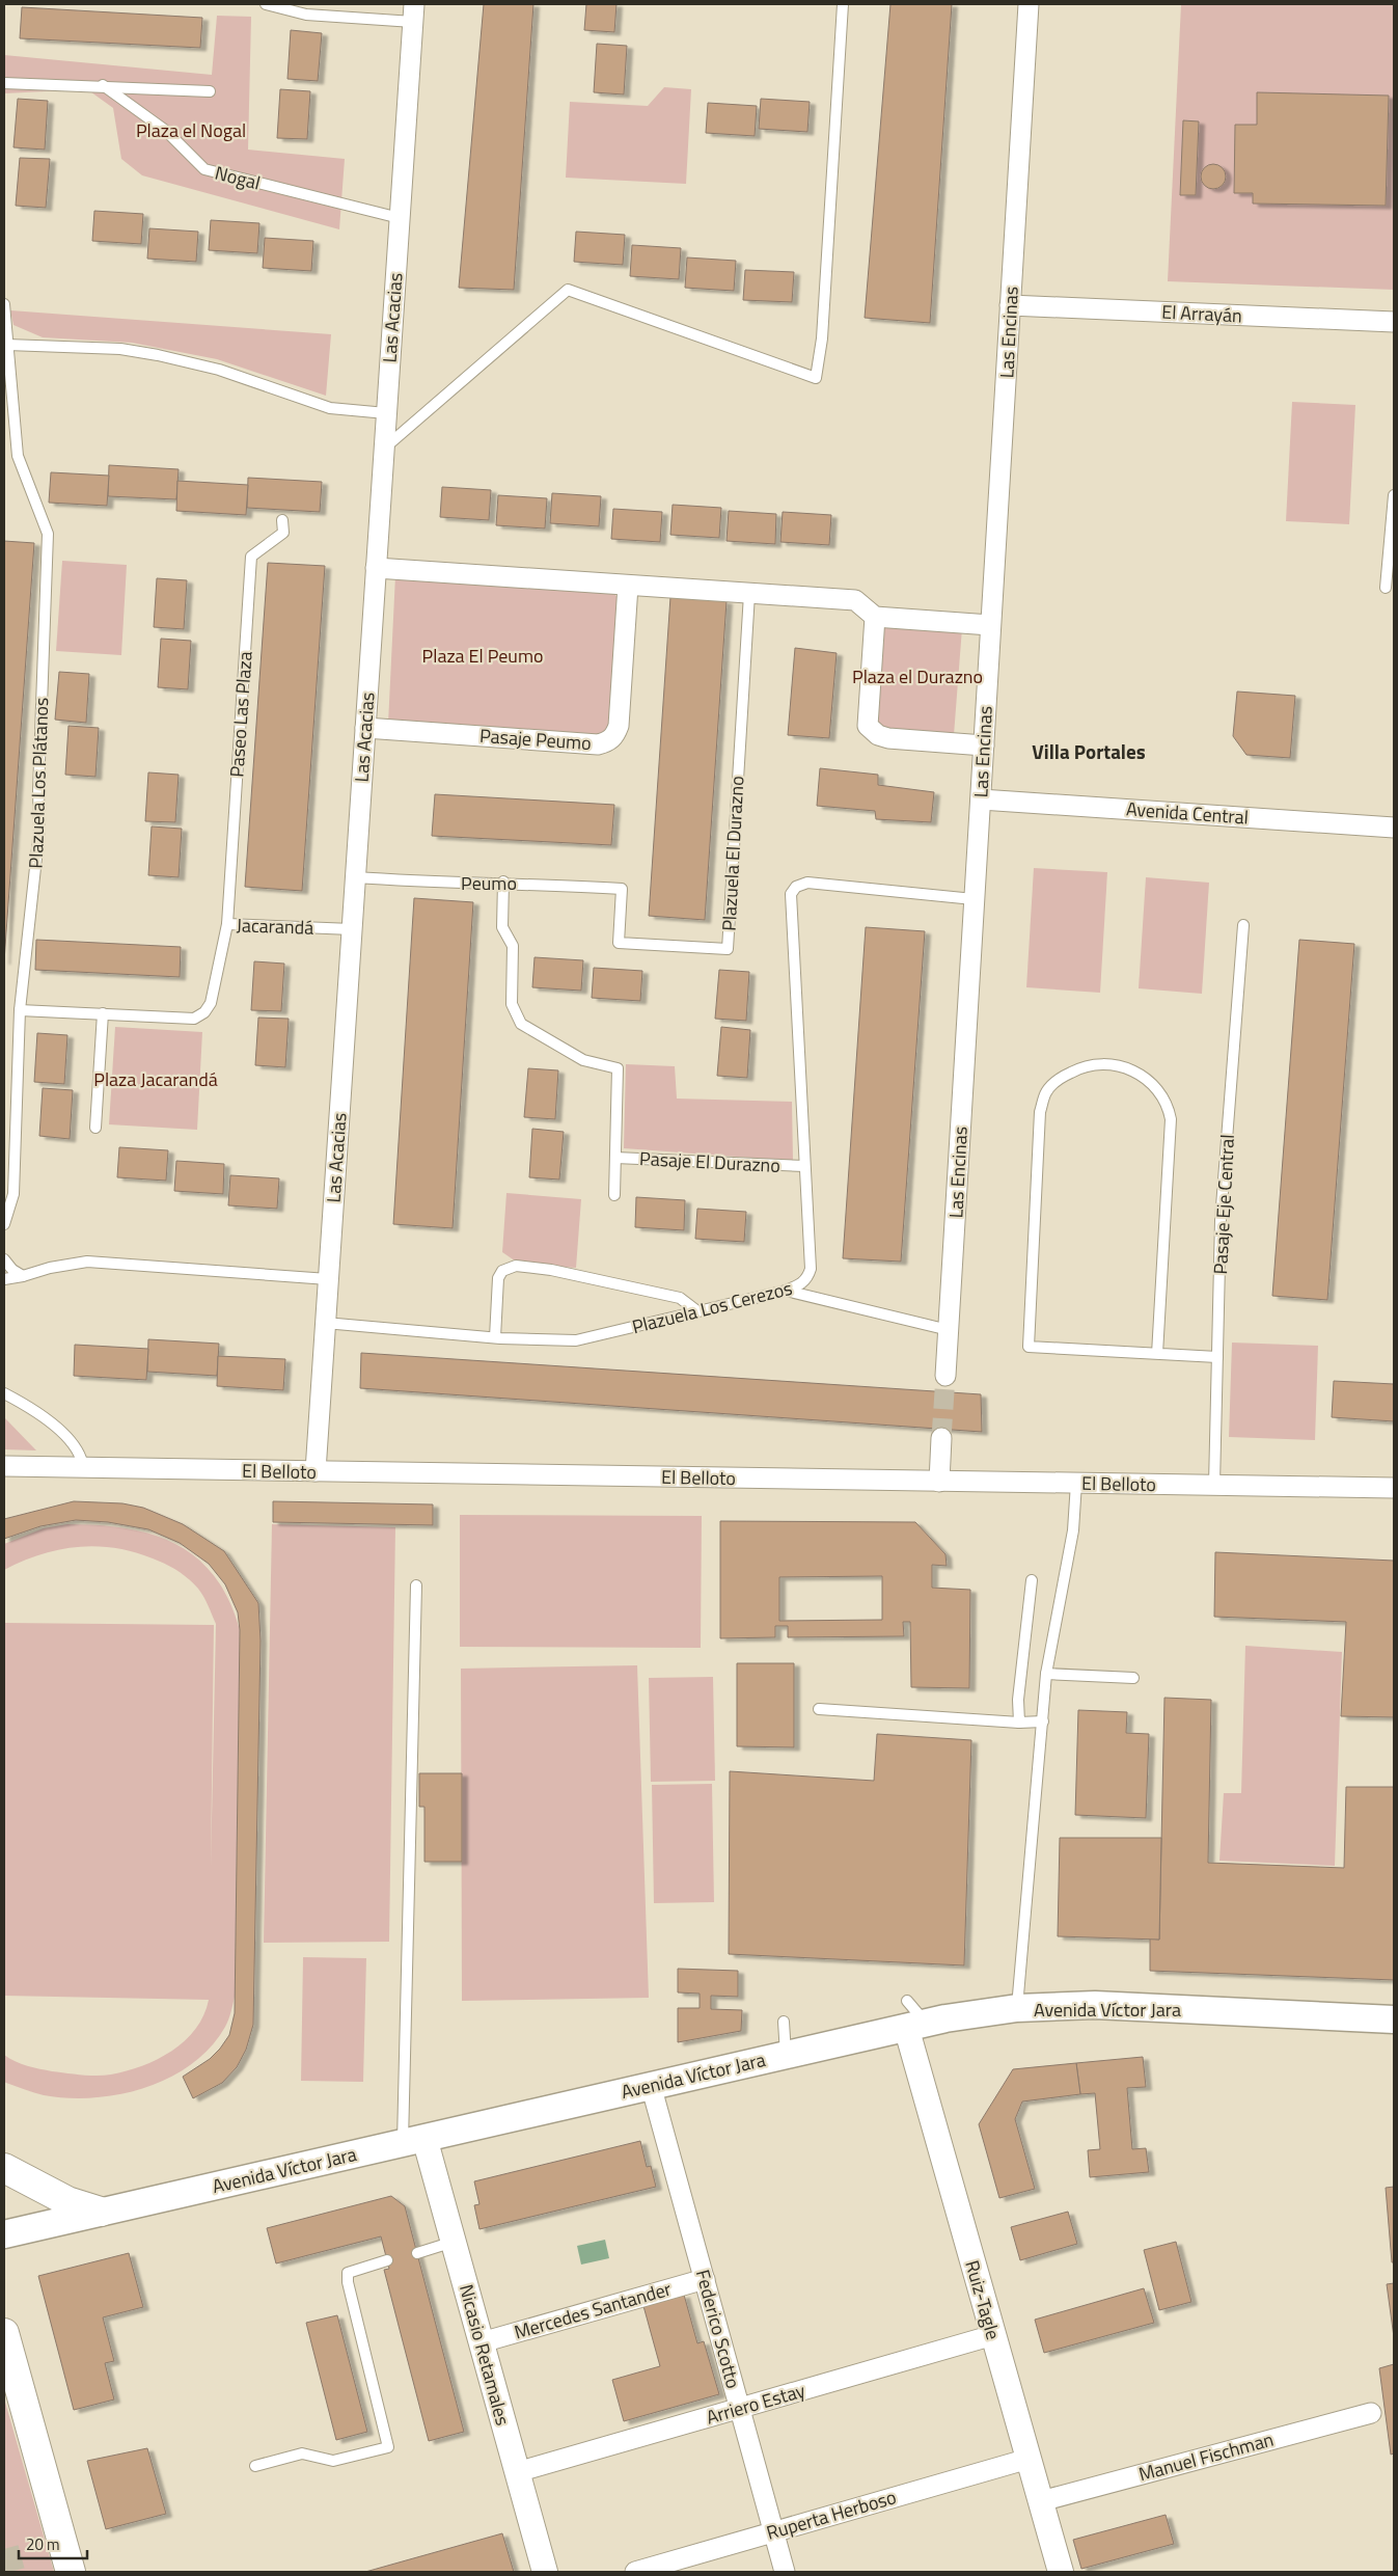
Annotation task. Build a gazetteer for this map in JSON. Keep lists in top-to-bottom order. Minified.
{"streets":{"main road":["Avenida Víctor Jara"],"street":["El Arrayán","Las Acacias","Las Encinas","Pasaje Peumo","Avenida Central","El Belloto","Ruiz-Tagle","Mercedes Santander","Federico Scotto","Nicasio Retamales","Arriero Estay","Manuel Fischman","Ruperta Herboso"],"lane":["Nogal","Paseo Las Plaza","Plazuela Los Plátanos","Plazuela El Durazno","Peumo","Jacarandá","Pasaje El Durazno","Pasaje Eje Central","Plazuela Los Cerezos"]},"crossings":[["Nogal","Las Acacias"],["El Arrayán","Las Encinas"],["Las Acacias","Pasaje Peumo"],["Las Acacias","Peumo"],["Las Acacias","Jacarandá"],["Las Acacias","Plazuela Los Cerezos"],["Las Acacias","El Belloto"],["Las Encinas","Avenida Central"],["Las Encinas","Plazuela Los Cerezos"],["Paseo Las Plaza","Jacarandá"],["Plazuela Los Plátanos","Jacarandá"],["Plazuela El Durazno","Peumo"],["Pasaje El Durazno","Plazuela Los Cerezos"],["Pasaje Eje Central","El Belloto"],["Avenida Víctor Jara","Ruiz-Tagle"],["Avenida Víctor Jara","Federico Scotto"],["Avenida Víctor Jara","Nicasio Retamales"],["Ruiz-Tagle","Arriero Estay"],["Ruiz-Tagle","Manuel Fischman"],["Ruiz-Tagle","Ruperta Herboso"],["Mercedes Santander","Federico Scotto"],["Mercedes Santander","Nicasio Retamales"],["Federico Scotto","Arriero Estay"],["Federico Scotto","Ruperta Herboso"],["Nicasio Retamales","Arriero Estay"]],"districts":["Villa Portales"],"parks":["Plaza el Nogal","Plaza El Peumo","Plaza el Durazno","Plaza Jacarandá"],"scale_bar":"20 m"}
